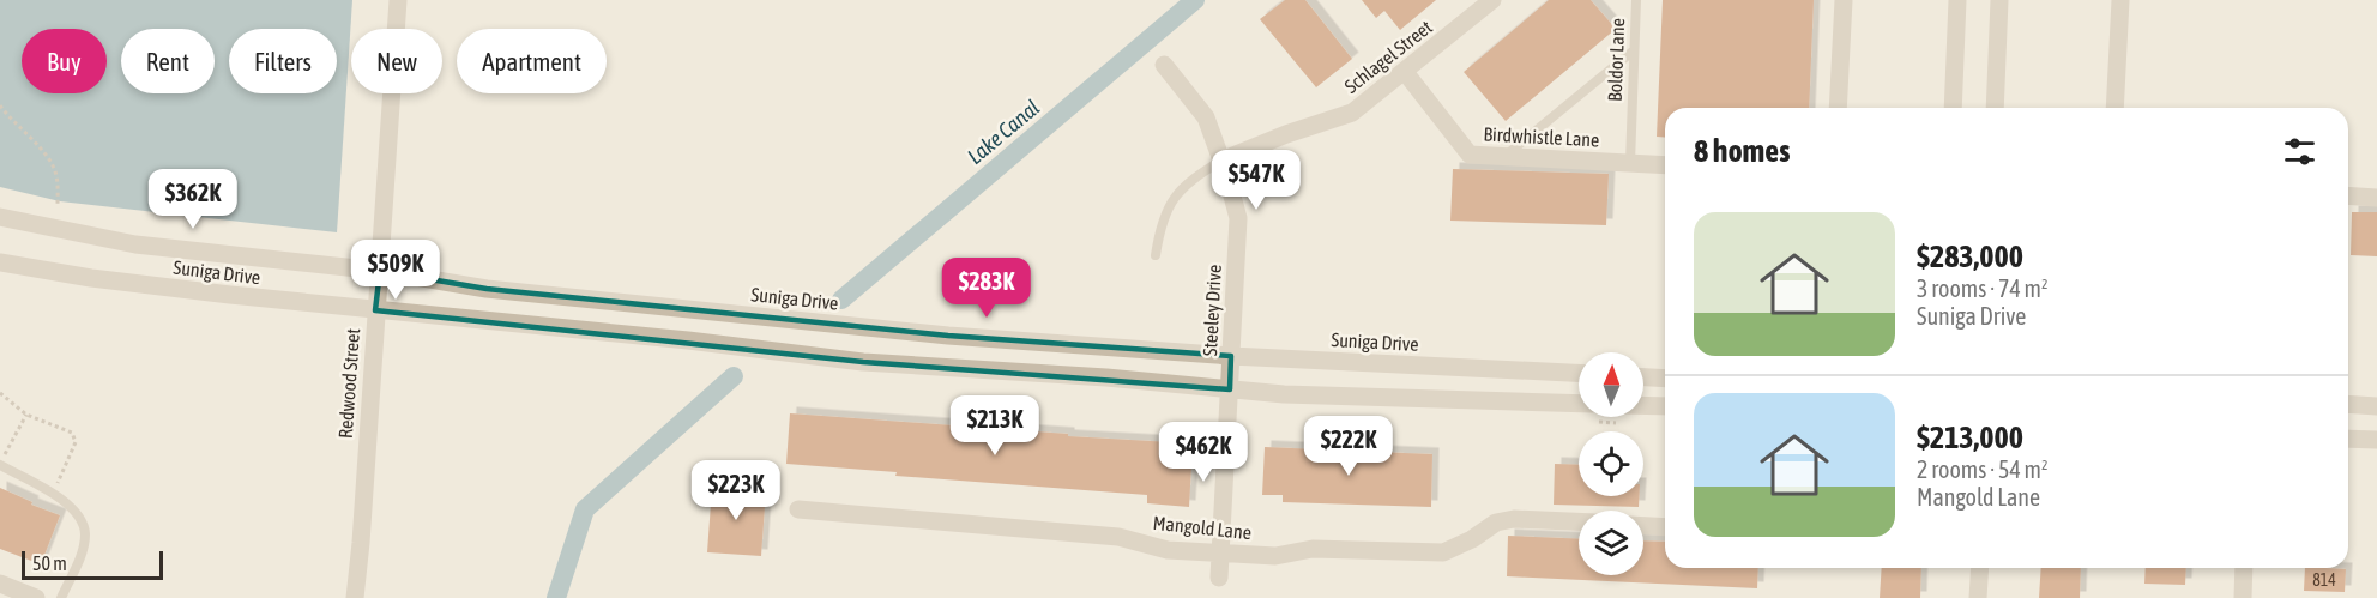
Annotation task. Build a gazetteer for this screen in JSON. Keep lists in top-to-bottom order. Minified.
{"streets":{"street":["Schlagel Street","Birdwhistle Lane","Suniga Drive","Steeley Drive","Redwood Street","Mangold Lane"],"lane":["Boldor Lane"]},"crossings":[["Schlagel Street","Birdwhistle Lane"],["Schlagel Street","Steeley Drive"],["Boldor Lane","Birdwhistle Lane"],["Suniga Drive","Steeley Drive"],["Suniga Drive","Redwood Street"],["Steeley Drive","Mangold Lane"]],"water":["Lake Canal"],"house_numbers":["814"],"scale_bar":"50 m","north":"top","page":{"chip":["Buy","Rent","Filters","New","Apartment"],"heading":"8 homes","price":["$547K","$362K","$509K","$283K","$213K","$222K","$462K","$223K"],"list":[{"name":"$283,000","note":"3 rooms · 74 m² · Suniga Drive"},{"name":"$213,000","note":"2 rooms · 54 m² · Mangold Lane"}],"scale":"50 m"}}
